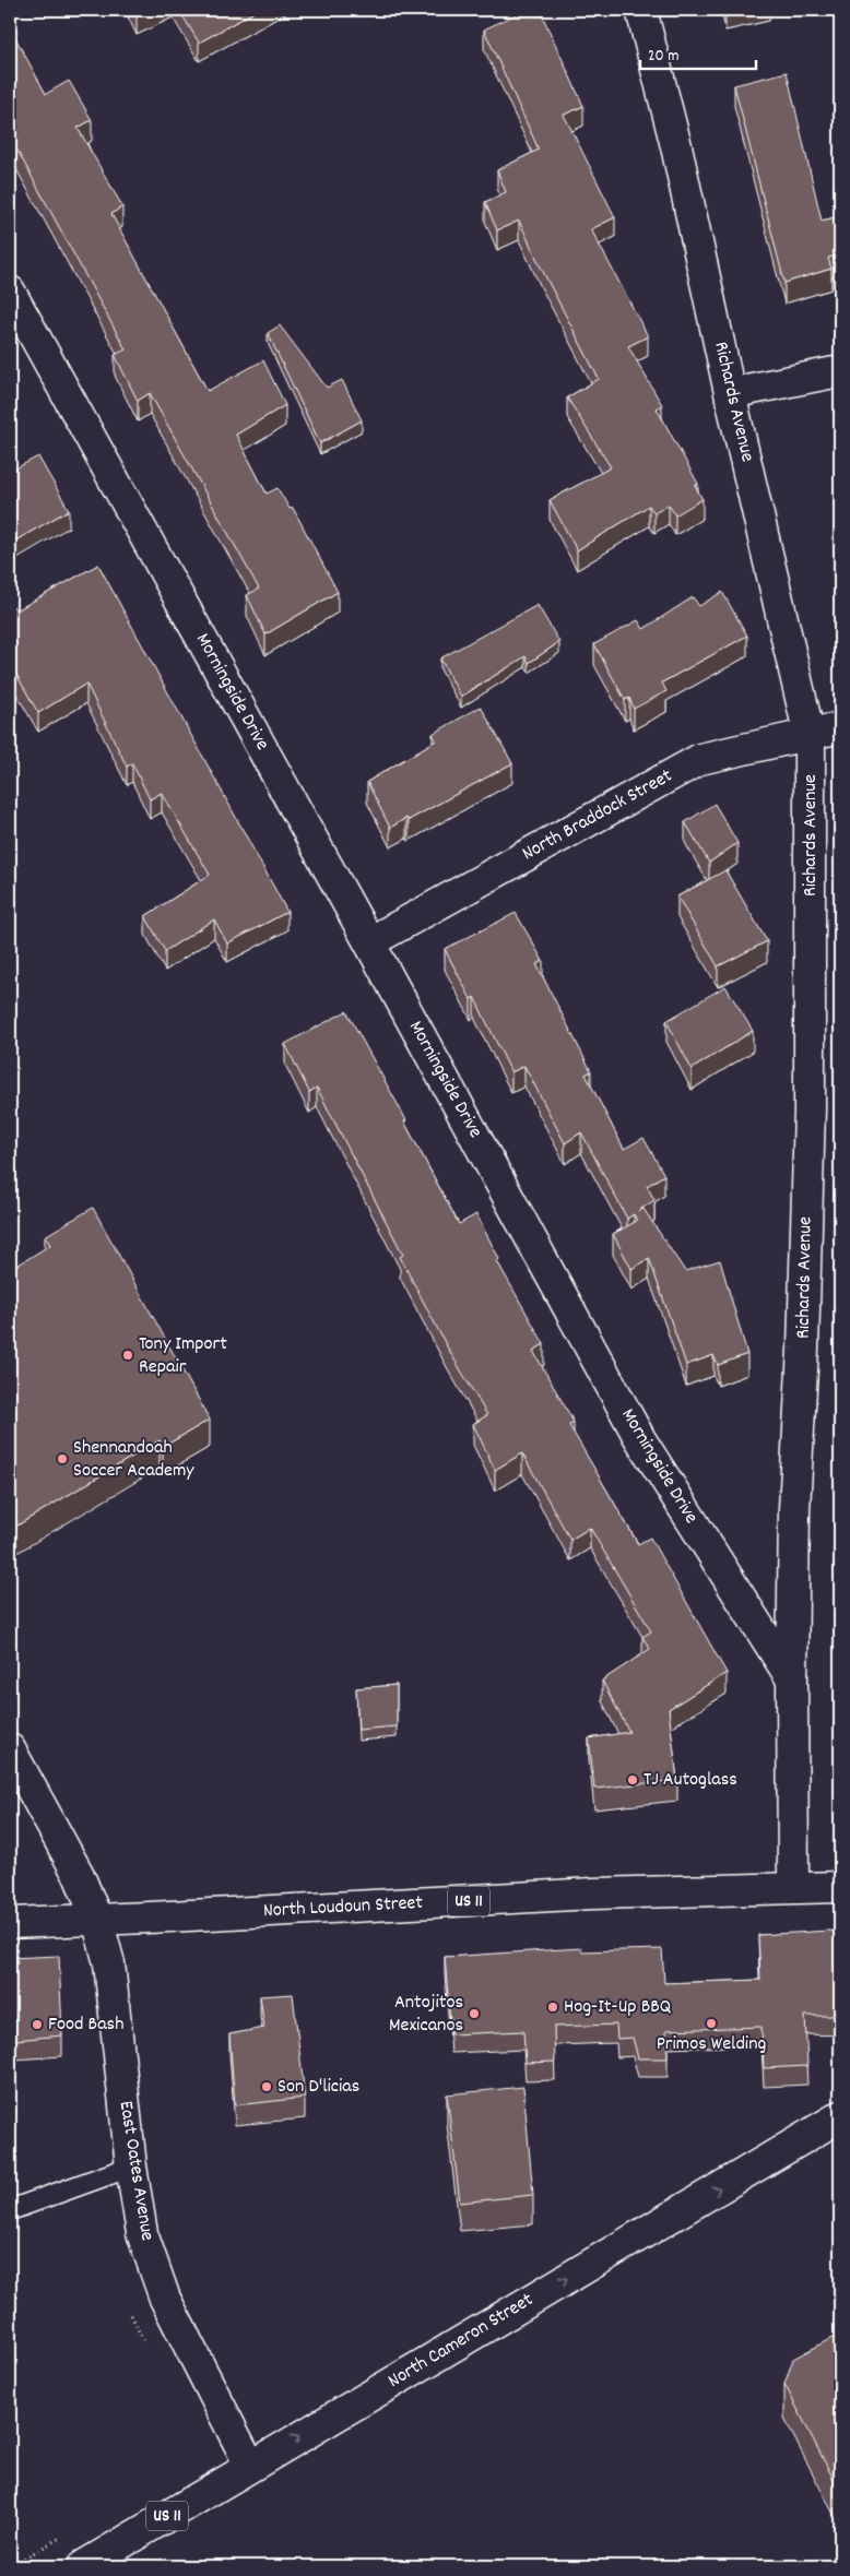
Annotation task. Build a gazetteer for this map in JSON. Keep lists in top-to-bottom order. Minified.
{"streets":{"street":["Richards Avenue","Morningside Drive","North Braddock Street","US 11","North Loudoun Street","East Oates Avenue","North Cameron Street"]},"crossings":[["Richards Avenue","Morningside Drive"],["Richards Avenue","North Braddock Street"],["Morningside Drive","North Braddock Street"],["North Loudoun Street","East Oates Avenue"],["East Oates Avenue","North Cameron Street"]],"one_way":["North Cameron Street"],"places":["Tony Import Repair","Shennandoah Soccer Academy","TJ Autoglass","Hog-It-Up BBQ","Antojitos Mexicanos","Primos Welding","Food Bash","Son D'licias"],"scale_bar":"20 m"}
